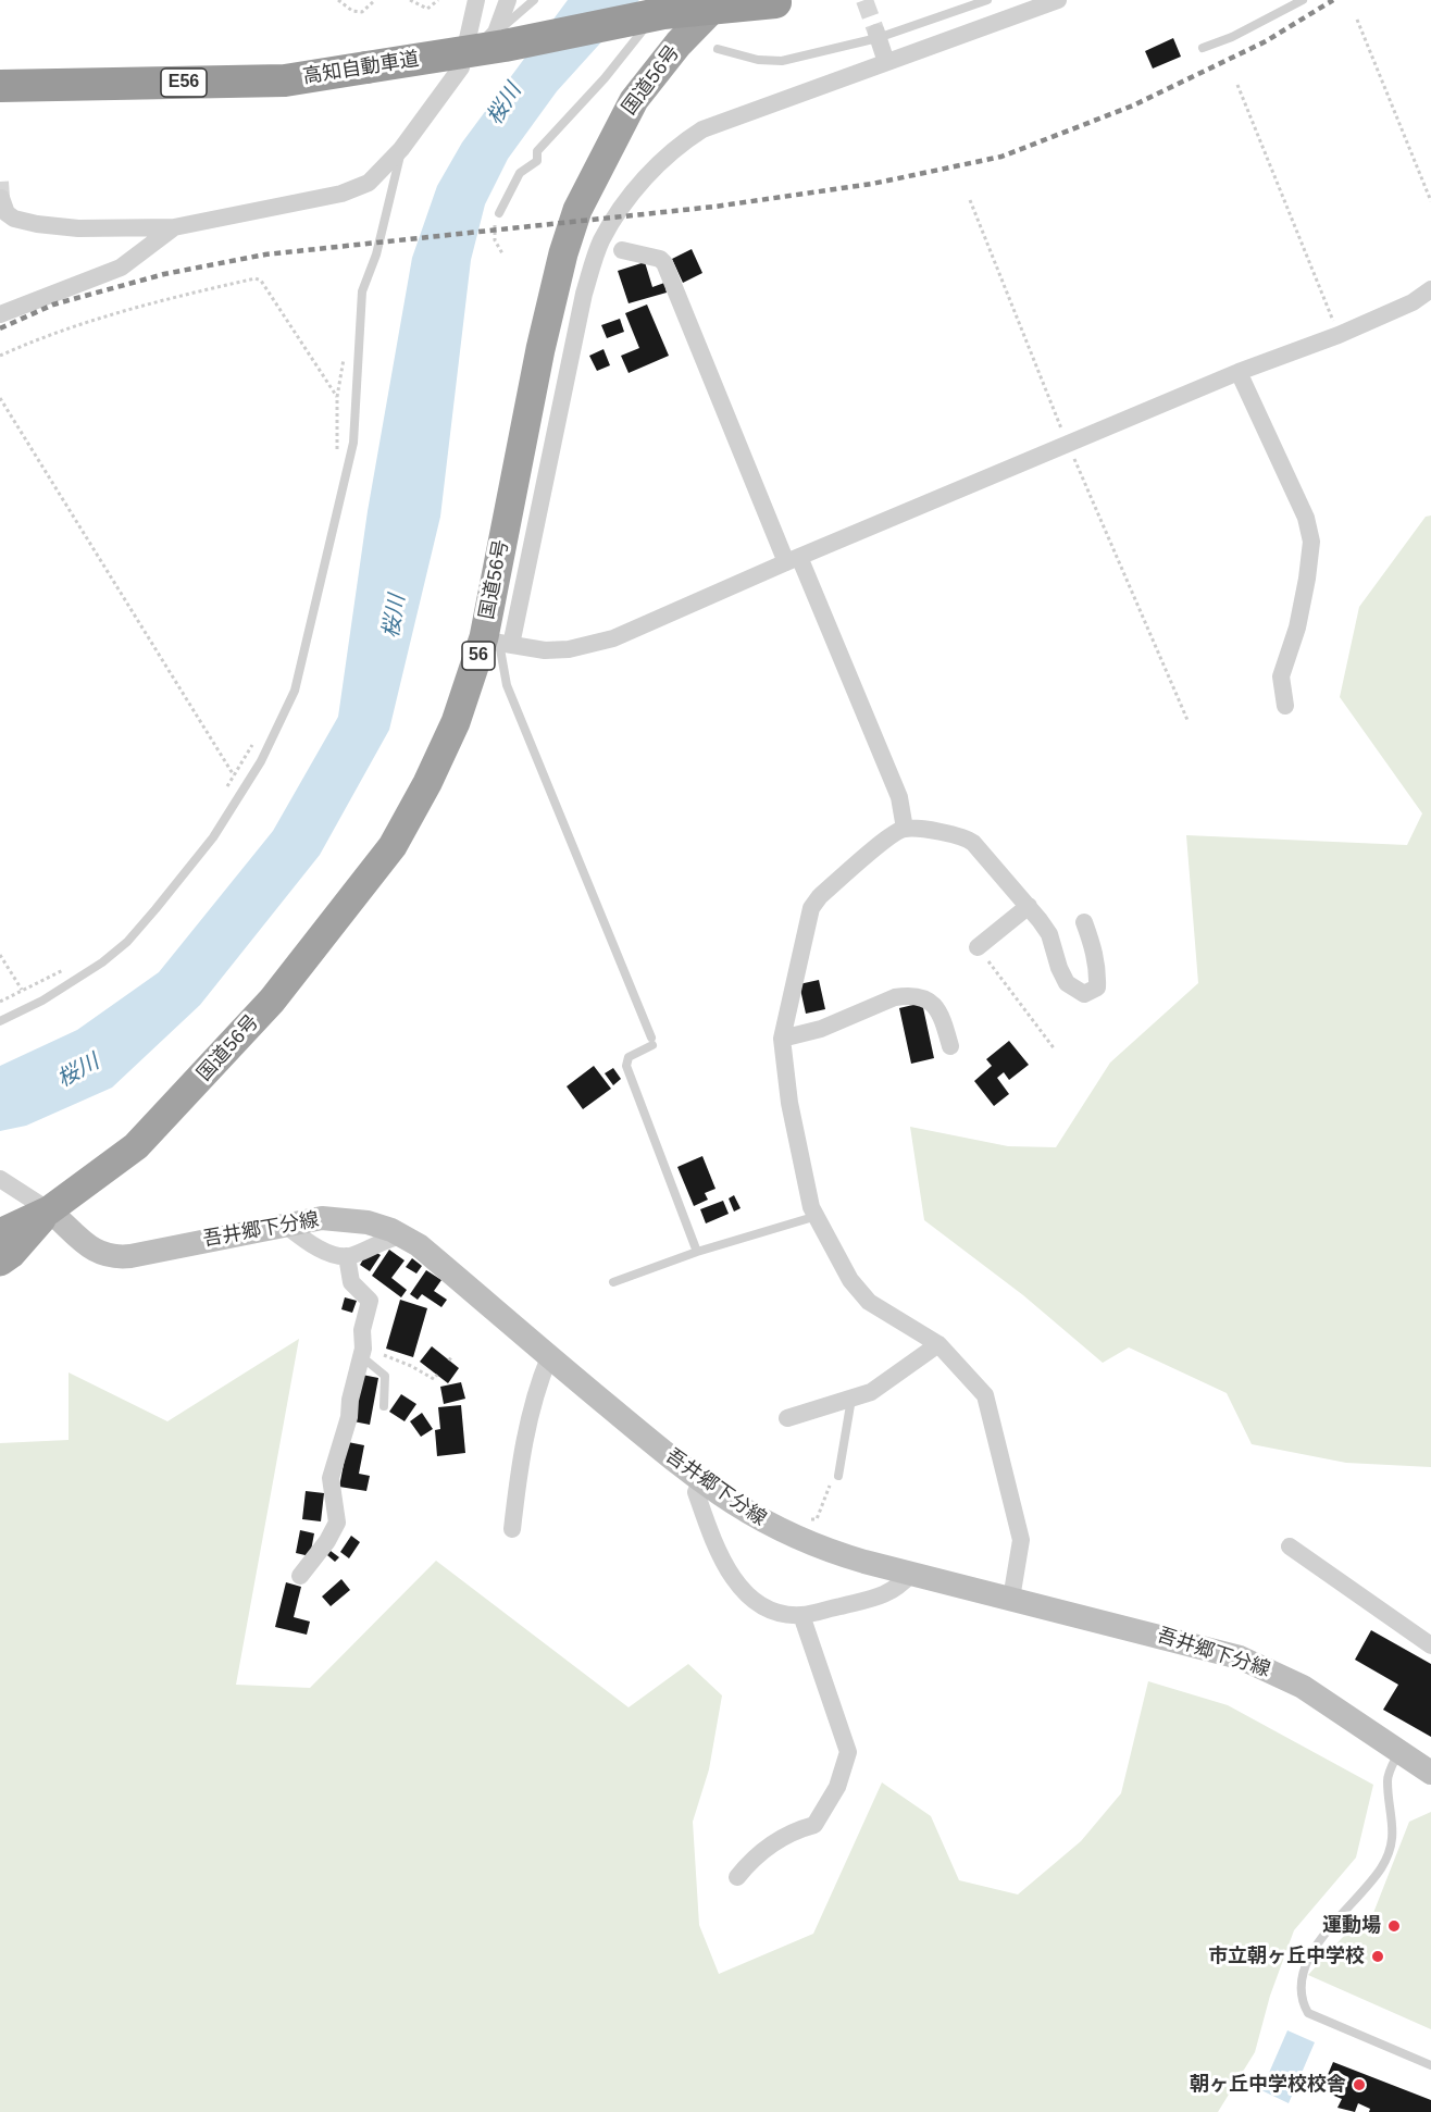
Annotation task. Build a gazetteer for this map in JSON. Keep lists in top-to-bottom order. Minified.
{"streets":{"highway":["高知自動車道","国道56号","E56","56"],"main road":["吾井郷下分線"]},"crossings":[["国道56号","吾井郷下分線"]],"water":["桜川"],"places":["運動場","市立朝ヶ丘中学校","朝ヶ丘中学校校舎"]}
